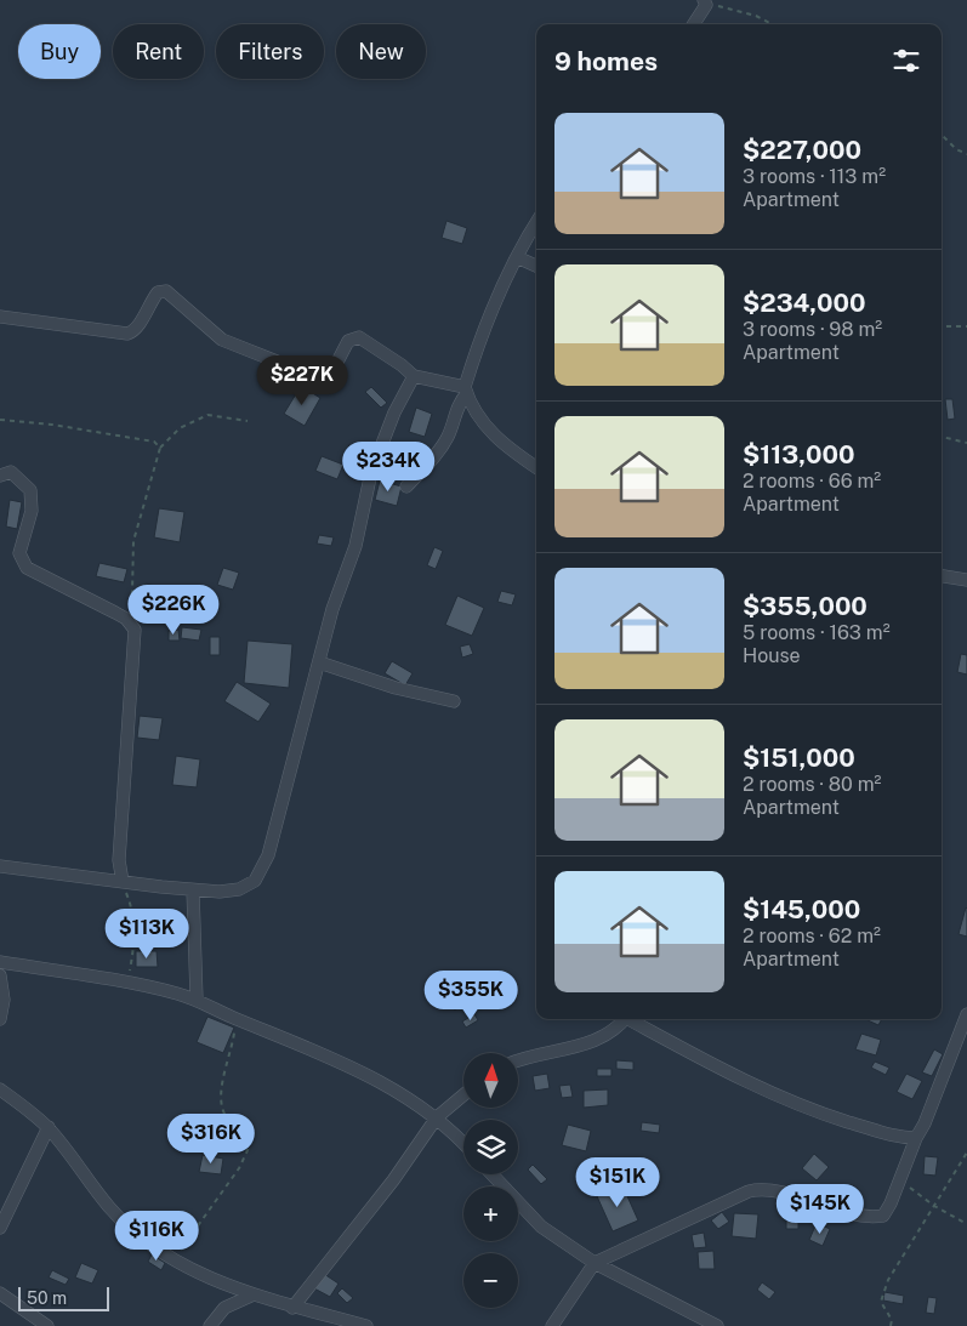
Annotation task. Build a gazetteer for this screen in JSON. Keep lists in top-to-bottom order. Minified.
{"scale_bar":"50 m","north":"top","page":{"chip":["Buy","Rent","Filters","New"],"heading":"9 homes","list":[{"name":"$227,000","note":"3 rooms · 113 m² · Apartment"},{"name":"$234,000","note":"3 rooms · 98 m² · Apartment"},{"name":"$113,000","note":"2 rooms · 66 m² · Apartment"},{"name":"$355,000","note":"5 rooms · 163 m² · House"},{"name":"$151,000","note":"2 rooms · 80 m² · Apartment"},{"name":"$145,000","note":"2 rooms · 62 m² · Apartment"}],"price":["$227K","$234K","$226K","$113K","$355K","$316K","$151K","$145K","$116K"],"map_buttons":["+","−"],"scale":"50 m"}}
